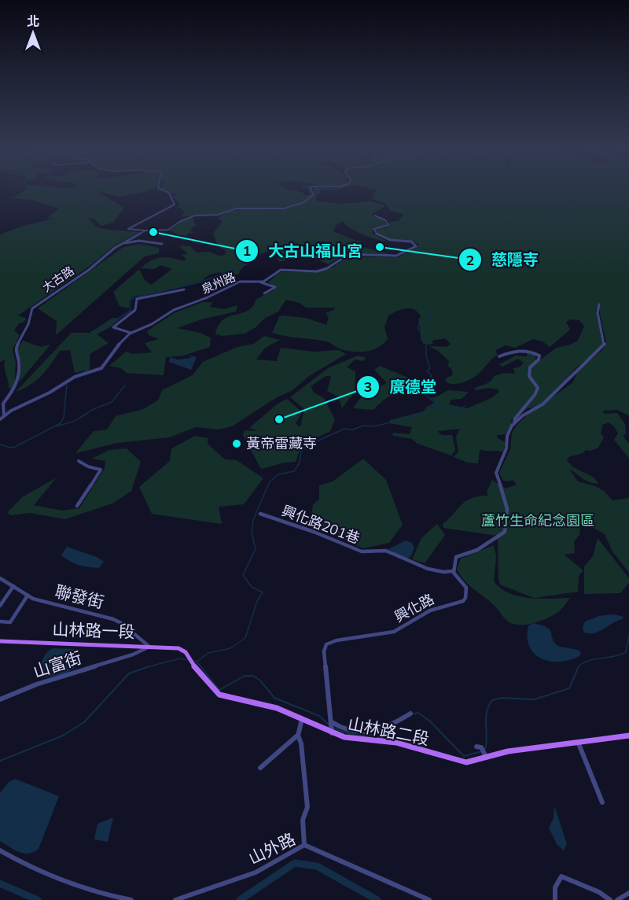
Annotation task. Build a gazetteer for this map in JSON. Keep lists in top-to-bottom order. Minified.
{"streets":{"main road":["山林路一段","山林路二段"],"street":["大古路","泉州路","興化路201巷","聯發街","興化路","山富街","山外路"]},"crossings":[["大古路","泉州路"],["興化路201巷","興化路"],["聯發街","山林路一段"],["聯發街","山富街"],["山林路一段","山富街"],["山林路一段","山林路二段"]],"parks":["蘆竹生命紀念園區"],"places":["大古山福山宮","慈隱寺","廣德堂","黃帝雷藏寺"],"north":"top"}
